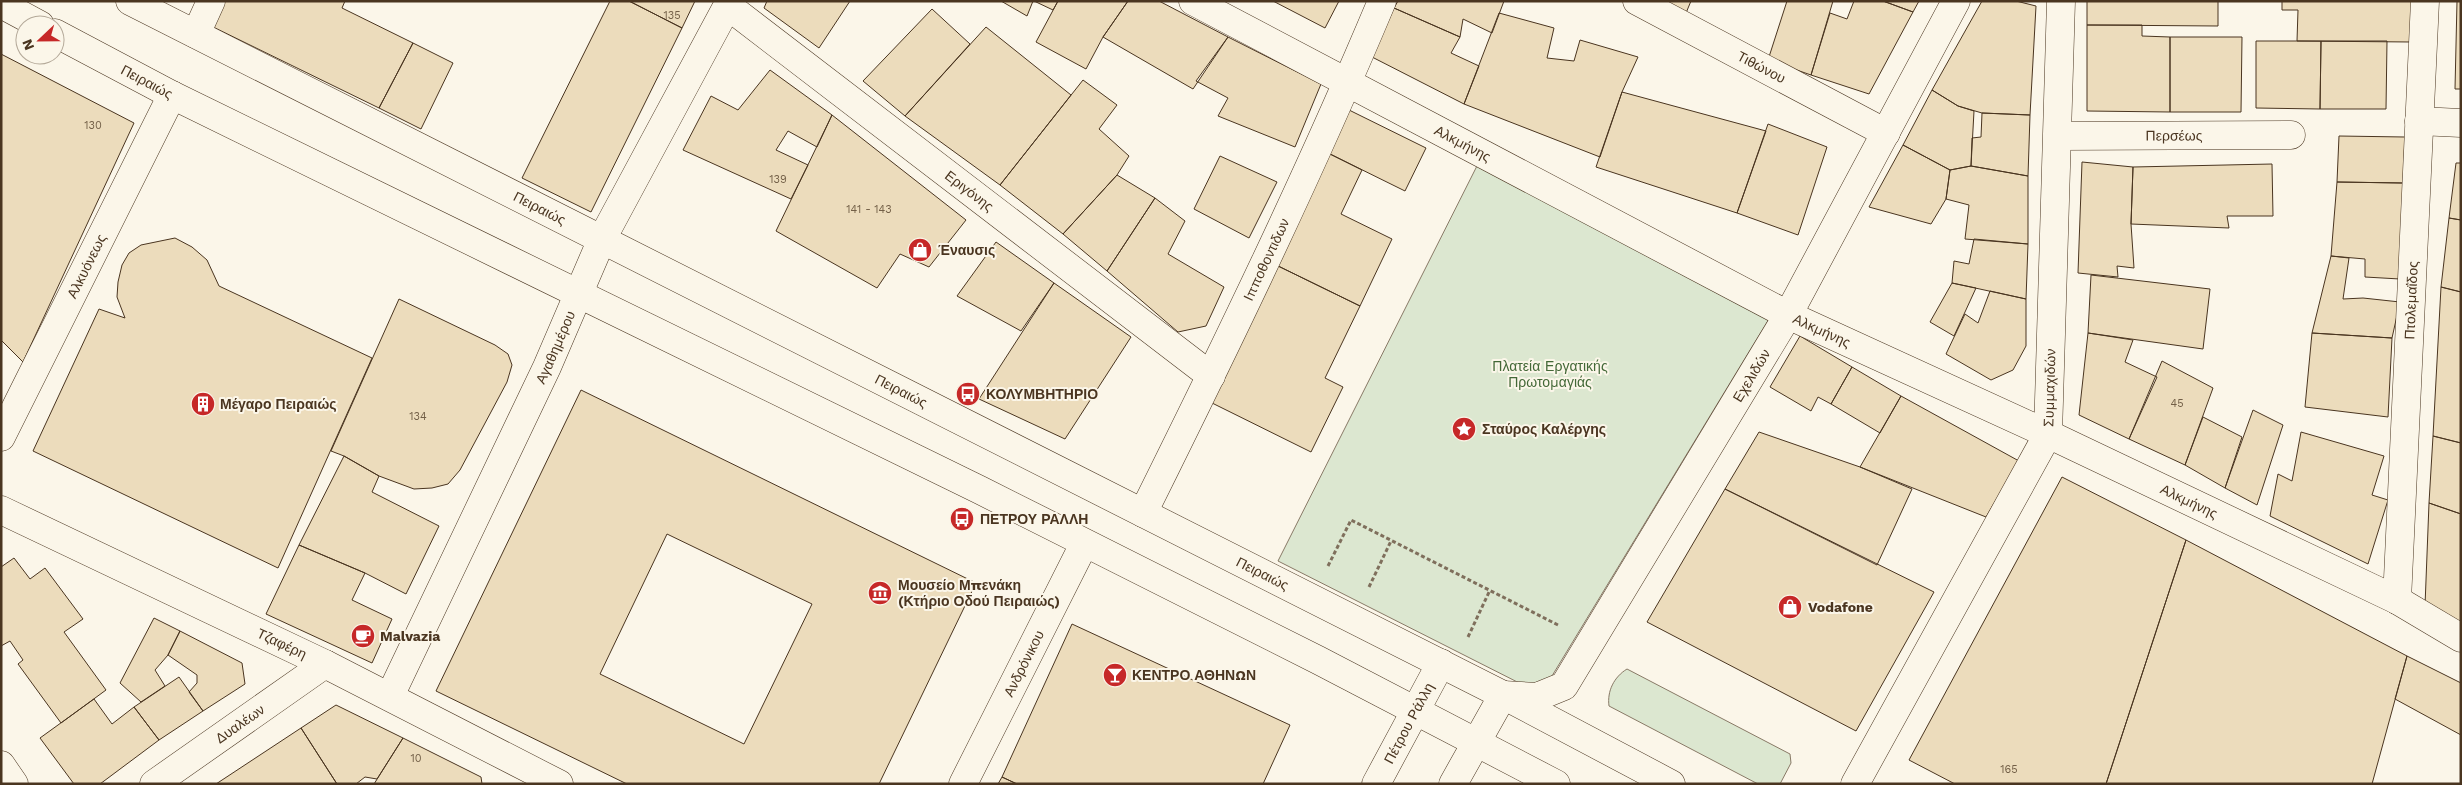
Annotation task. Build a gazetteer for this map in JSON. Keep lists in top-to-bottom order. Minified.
{"streets":{"street":["Τιθώνου","Πειραιώς","Περσέως","Αλκμήνης","Εριγόνης","Ιπποθοντιδων","Αλκυόνεως","Πτολεμαΐδος","Αγαθημέρου","Εχελιδών","Συμμαχιδών","Τζαφέρη","Ανδρόνικου","Πέτρου Ράλλη","Δυαλέων"]},"crossings":[["Τιθώνου","Εχελιδών"],["Πειραιώς","Ιπποθοντιδων"],["Πειραιώς","Αλκυόνεως"],["Πειραιώς","Αγαθημέρου"],["Πειραιώς","Εχελιδών"],["Πειραιώς","Ανδρόνικου"],["Πειραιώς","Πέτρου Ράλλη"],["Περσέως","Συμμαχιδών"],["Αλκμήνης","Ιπποθοντιδων"],["Αλκμήνης","Πτολεμαΐδος"],["Αλκμήνης","Εχελιδών"],["Αλκμήνης","Συμμαχιδών"],["Εριγόνης","Ιπποθοντιδων"],["Εριγόνης","Αγαθημέρου"],["Αγαθημέρου","Τζαφέρη"],["Τζαφέρη","Δυαλέων"]],"parks":["Πλατεία Εργατικής Πρωτομαγιάς"],"places":{"shop":["Έναυσις","Vodafone"],"bus stop":["ΚΟΛΥΜΒΗΤΗΡΙΟ","ΠΕΤΡΟΥ ΡΑΛΛΗ"],"building":["Μέγαρο Πειραιώς"],"place":["Σταύρος Καλέργης"],"museum":["Μουσείο Μπενάκη (Κτήριο Οδού Πειραιώς)"],"cafe":["Malvazia"],"bar":["ΚΕΝΤΡΟ ΑΘΗΝΩΝ"]},"house_numbers":["135","130","139","141 - 143","45","134","10","165"],"north":"left"}
